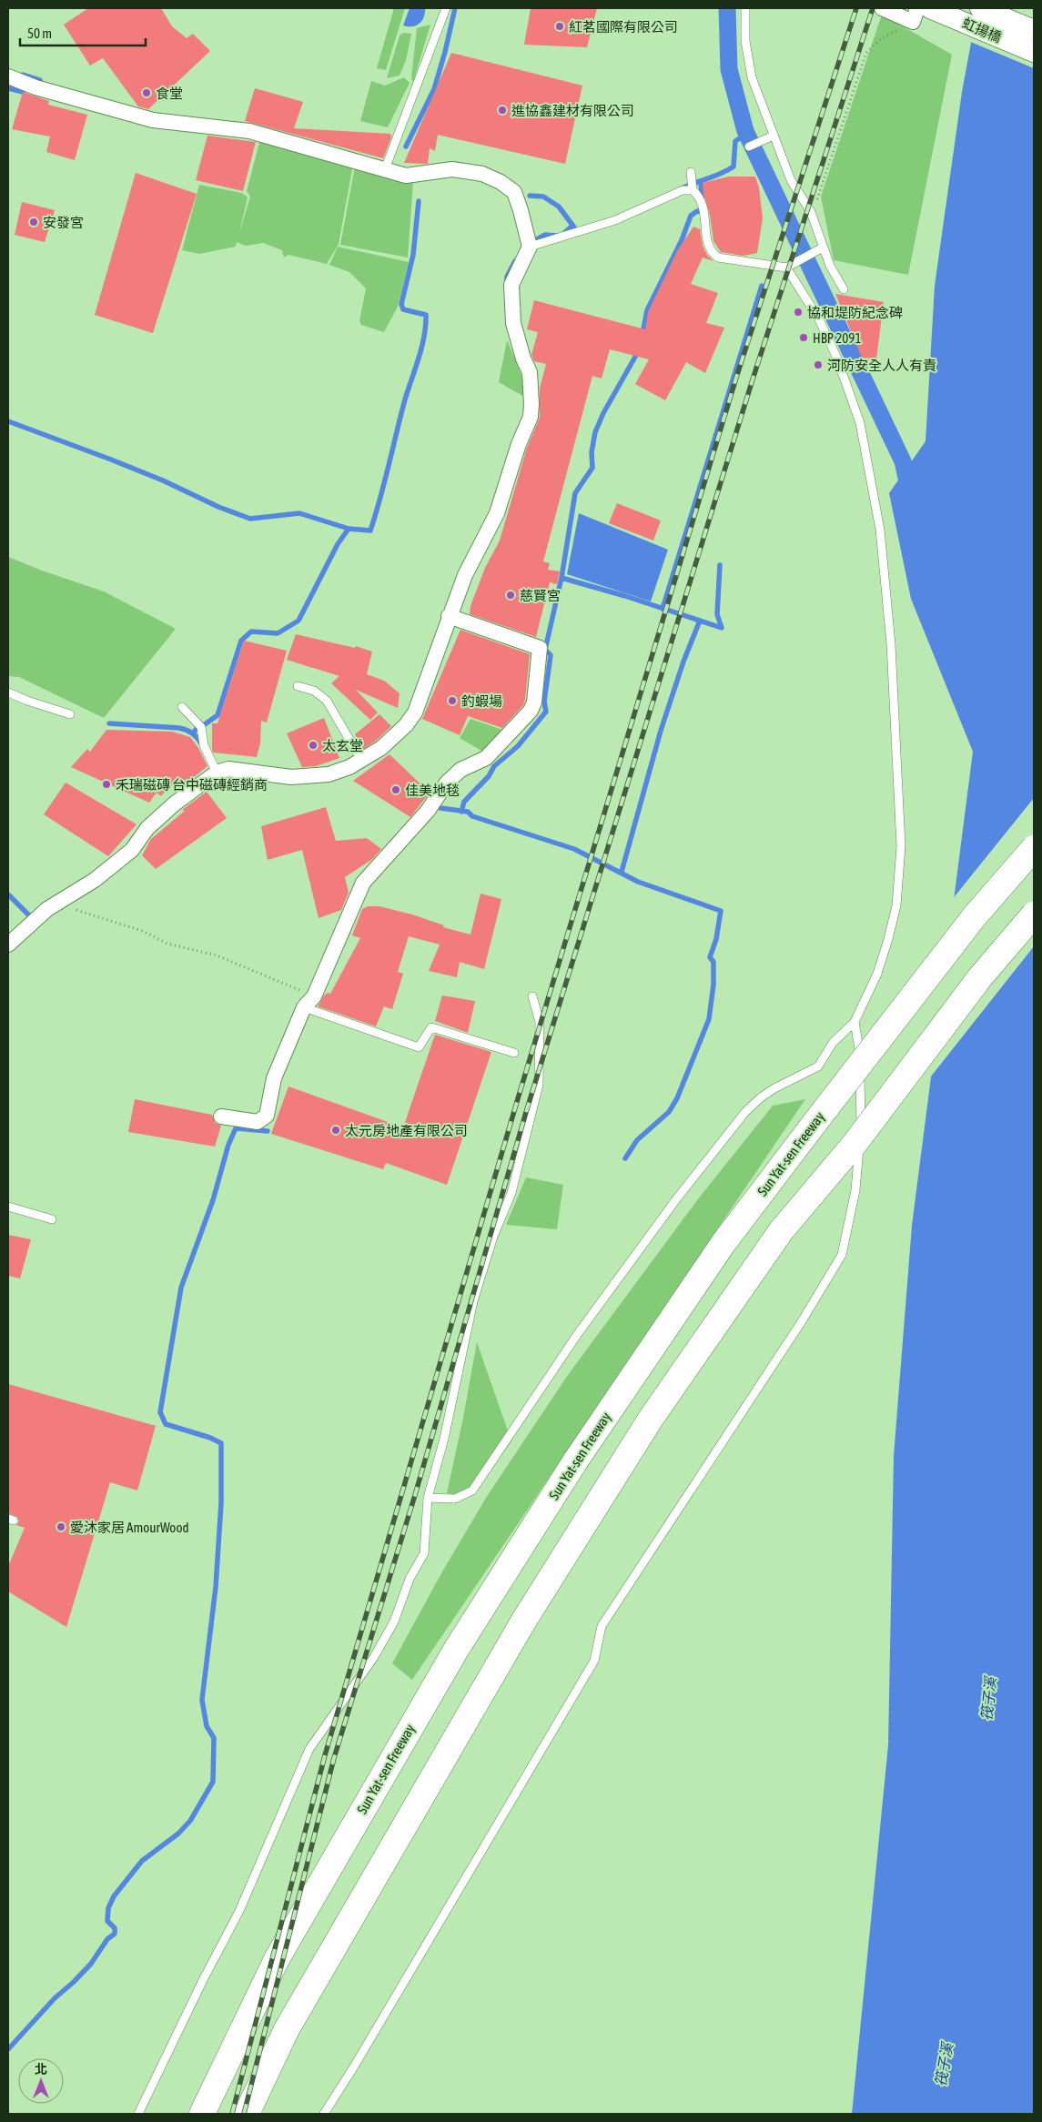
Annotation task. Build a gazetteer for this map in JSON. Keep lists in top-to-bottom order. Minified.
{"streets":{"highway":["Sun Yat-sen Freeway"],"street":["虹揚橋"]},"water":["筏子溪"],"places":["紅茗國際有限公司","食堂","進協鑫建材有限公司","安發宮","協和堤防紀念碑","HBP 2091","河防安全人人有責","慈賢宮","釣蝦場","太玄堂","禾瑞磁磚 台中磁磚經銷商","佳美地毯","太元房地產有限公司","愛沐家居 AmourWood"],"scale_bar":"50 m","north":"top"}
